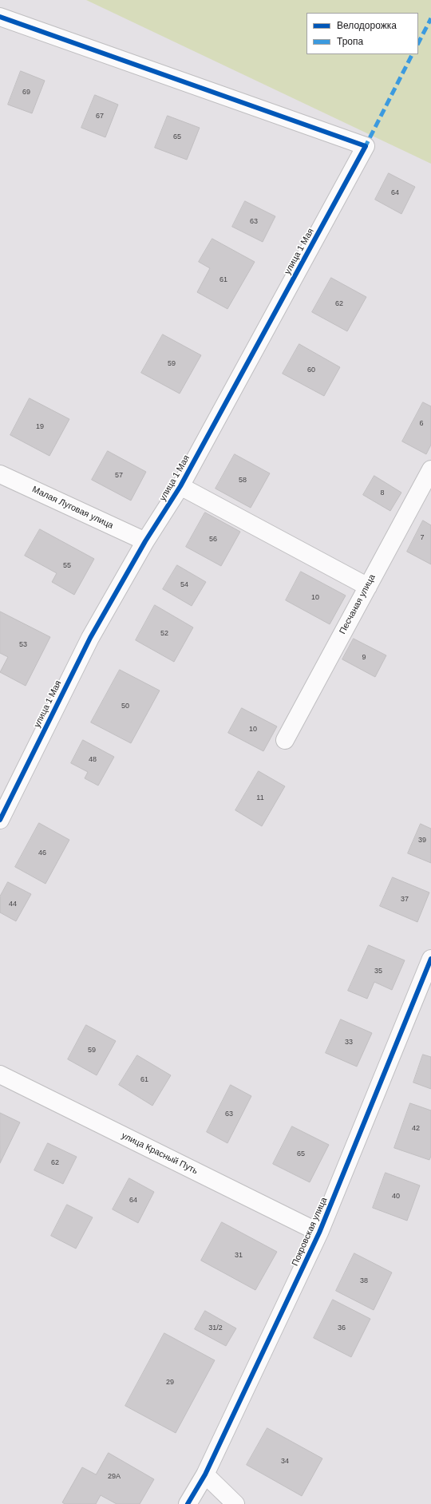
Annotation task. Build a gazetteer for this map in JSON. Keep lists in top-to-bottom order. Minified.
{"streets":{"street":["улица 1 Мая","Малая Луговая улица","Песчаная улица","улица Красный Путь","Покровская улица"]},"crossings":[["улица 1 Мая","Малая Луговая улица"],["улица Красный Путь","Покровская улица"]],"house_numbers":["69","67","65","64","63","61","62","59","60","6","19","57","58","8","7","56","55","54","10","52","53","9","50","10","48","11","39","46","37","44","35","33","59","61","63","42","65","62","40","64","31","38","31/2","36","29","34","29А"],"legend":["Велодорожка","Тропа"]}
